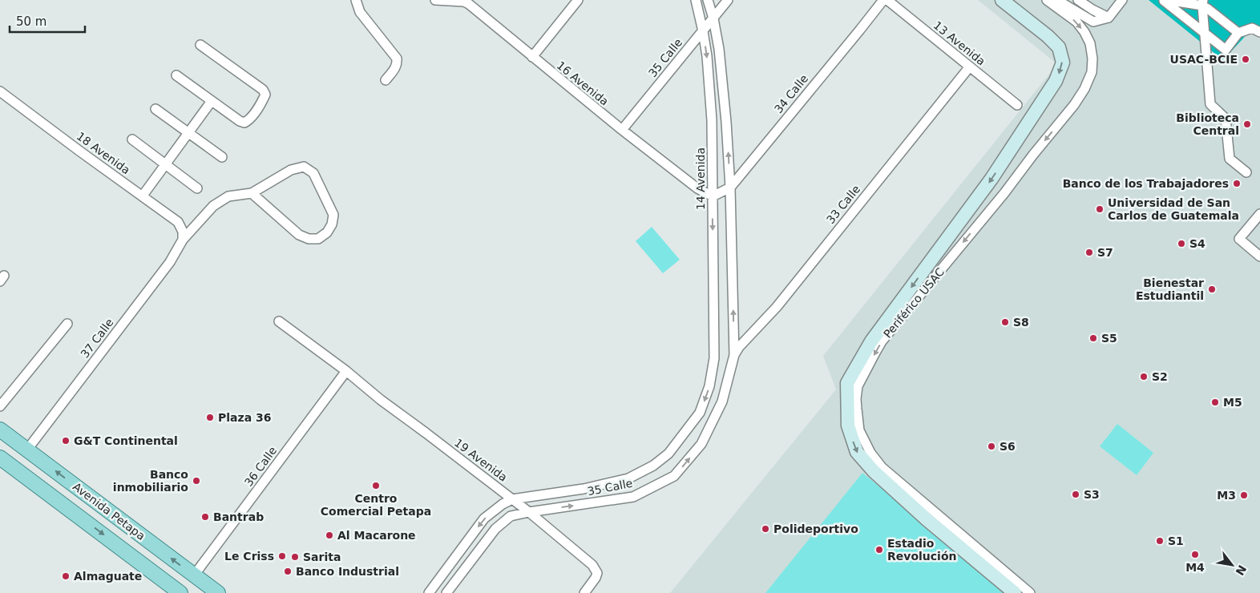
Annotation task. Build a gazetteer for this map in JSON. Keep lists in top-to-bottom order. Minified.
{"streets":{"main road":["Avenida Petapa"],"street":["13 Avenida","35 Calle","16 Avenida","34 Calle","18 Avenida","14 Avenida","33 Calle","Periférico USAC","37 Calle","19 Avenida","36 Calle"]},"crossings":[["13 Avenida","33 Calle"],["35 Calle","16 Avenida"],["35 Calle","14 Avenida"],["35 Calle","33 Calle"],["35 Calle","19 Avenida"],["16 Avenida","34 Calle"],["16 Avenida","14 Avenida"],["34 Calle","14 Avenida"],["18 Avenida","37 Calle"],["37 Calle","Avenida Petapa"],["19 Avenida","36 Calle"],["36 Calle","Avenida Petapa"]],"places":["USAC-BCIE","Biblioteca Central","Banco de los Trabajadores","Universidad de San Carlos de Guatemala","S4","S7","Bienestar Estudiantil","S8","S5","S2","M5","Plaza 36","G&T Continental","S6","Banco inmobiliario","Centro Comercial Petapa","S3","M3","Bantrab","Polideportivo","Al Macarone","S1","Estadio Revolución","M4","Le Criss","Sarita","Banco Industrial","Almaguate"],"scale_bar":"50 m","north":"bottom right"}
